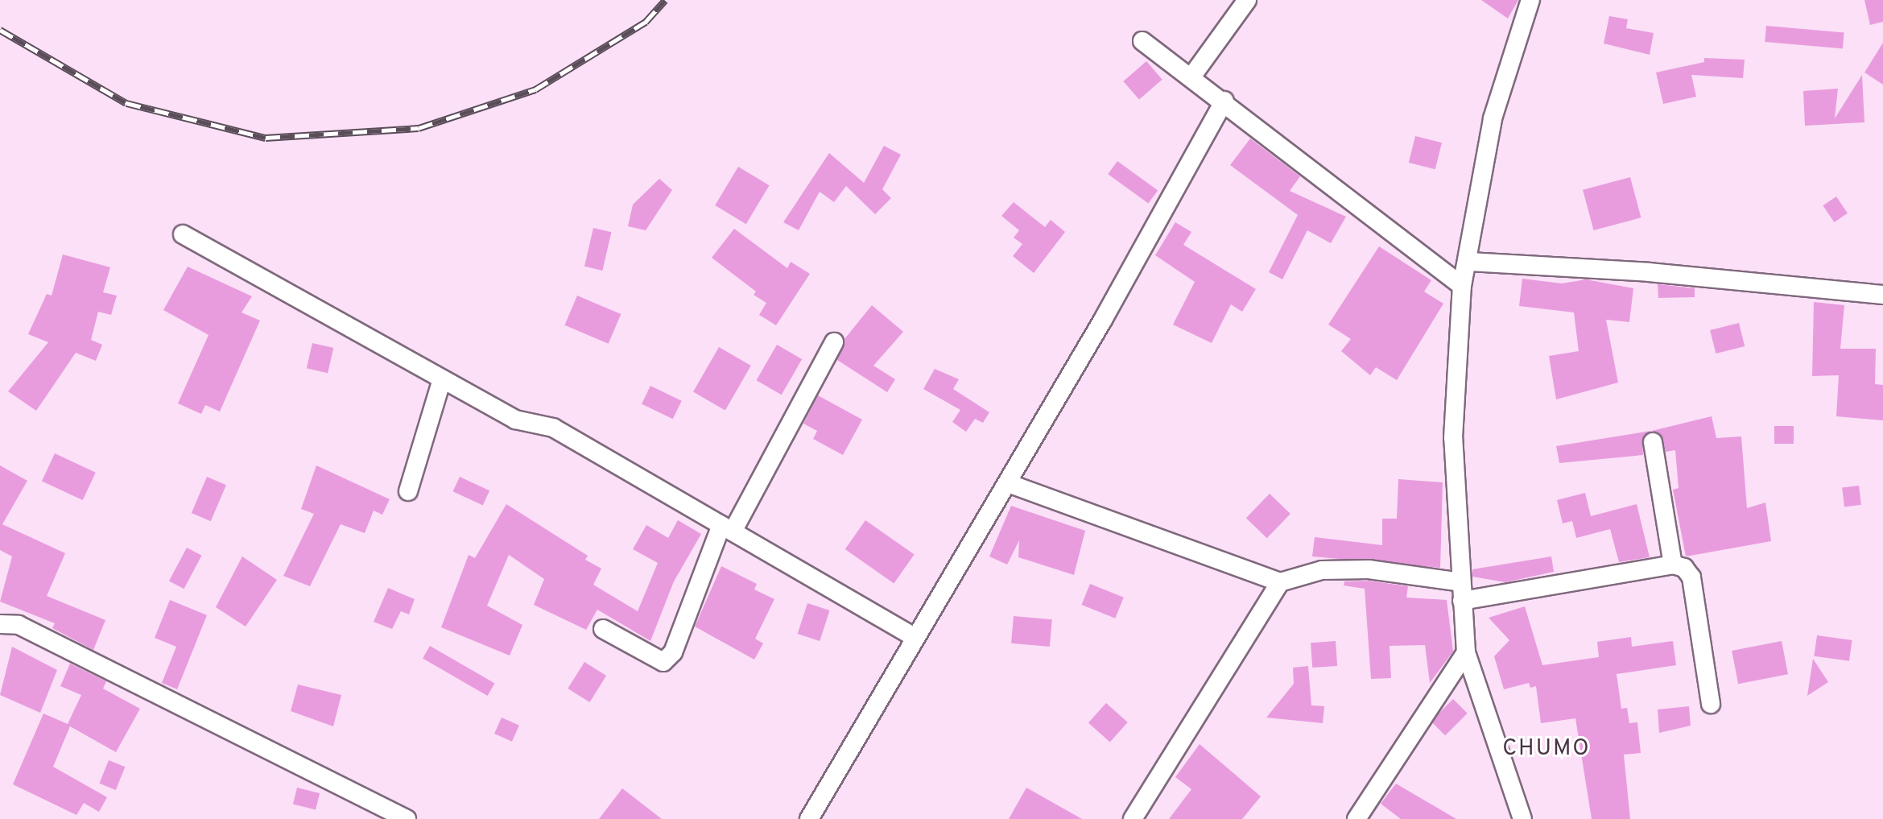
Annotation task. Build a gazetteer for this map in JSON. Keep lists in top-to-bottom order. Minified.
{"districts":["CHUMO"]}
